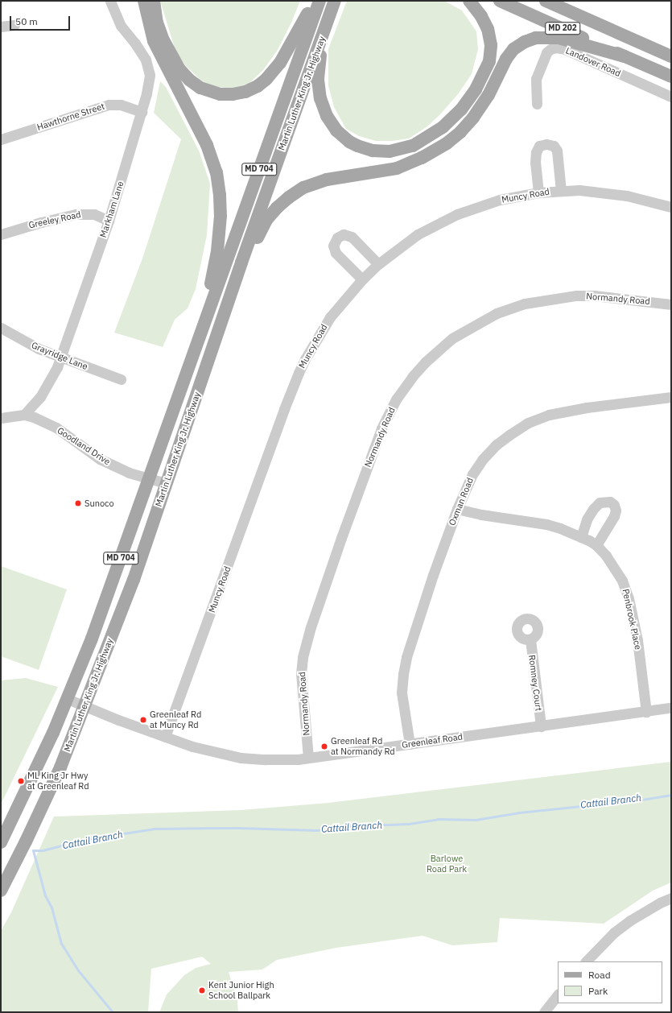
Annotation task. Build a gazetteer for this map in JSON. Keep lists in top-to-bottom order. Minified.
{"streets":{"main road":["MD 202","Landover Road","Martin Luther King Jr. Highway","MD 704"],"street":["Hawthorne Street","Muncy Road","Markham Lane","Greeley Road","Normandy Road","Grayridge Lane","Goodland Drive","Oxman Road","Penbrook Place","Romney Court","Greenleaf Road"]},"crossings":[["Martin Luther King Jr. Highway","Goodland Drive"],["Martin Luther King Jr. Highway","Greenleaf Road"],["Hawthorne Street","Markham Lane"],["Muncy Road","Greenleaf Road"],["Markham Lane","Greeley Road"],["Markham Lane","Grayridge Lane"],["Markham Lane","Goodland Drive"],["Normandy Road","Greenleaf Road"],["Oxman Road","Penbrook Place"],["Oxman Road","Greenleaf Road"],["Penbrook Place","Greenleaf Road"],["Romney Court","Greenleaf Road"]],"water":["Cattail Branch"],"parks":["Barlowe Road Park"],"places":["Sunoco","Greenleaf Rd at Muncy Rd","Greenleaf Rd at Normandy Rd","ML King Jr Hwy at Greenleaf Rd","Kent Junior High School Ballpark"],"legend":["Road","Park"],"scale_bar":"50 m"}
